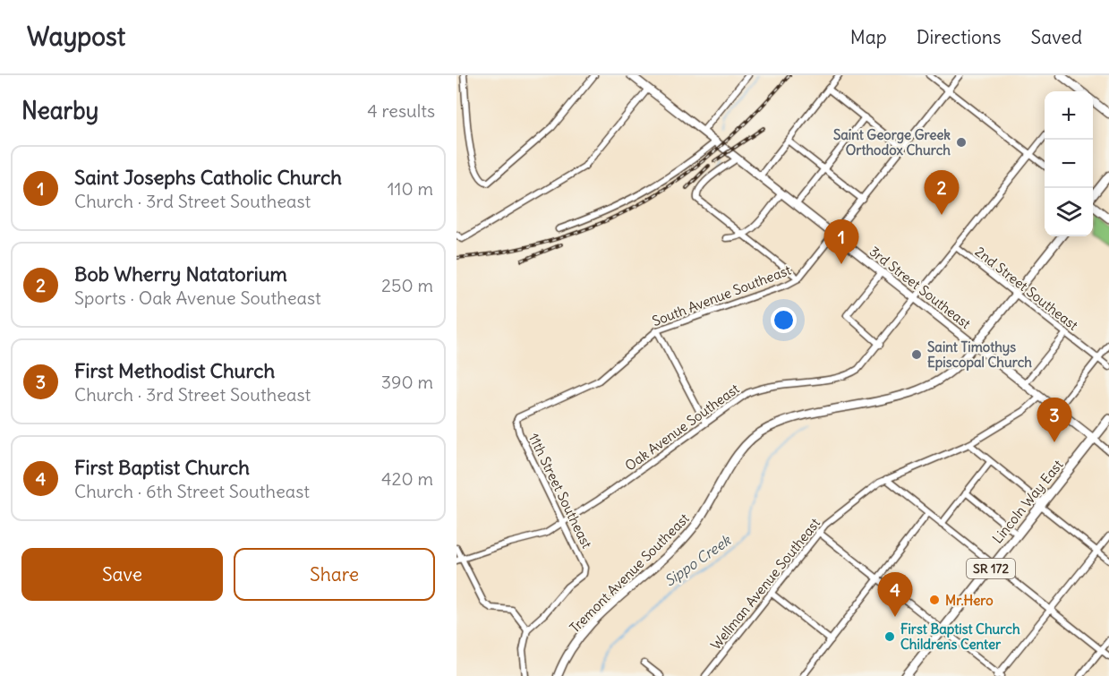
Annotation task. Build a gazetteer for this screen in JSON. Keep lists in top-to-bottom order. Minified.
{"streets":{"main road":["Lincoln Way East","SR 172"],"street":["3rd Street Southeast","2nd Street Southeast","South Avenue Southeast","Oak Avenue Southeast","11th Street Southeast","Tremont Avenue Southeast","Wellman Avenue Southeast"]},"crossings":[["3rd Street Southeast","South Avenue Southeast"],["3rd Street Southeast","Oak Avenue Southeast"],["3rd Street Southeast","Lincoln Way East"],["3rd Street Southeast","Tremont Avenue Southeast"],["3rd Street Southeast","Wellman Avenue Southeast"],["2nd Street Southeast","Oak Avenue Southeast"],["2nd Street Southeast","Tremont Avenue Southeast"],["South Avenue Southeast","11th Street Southeast"],["Oak Avenue Southeast","11th Street Southeast"]],"water":["Sippo Creek"],"places":["Saint George Greek Orthodox Church","Saint Timothys Episcopal Church","Mr.Hero","First Baptist Church Childrens Center"],"page":{"header":"Waypost","nav":["Map","Directions","Saved"],"heading":["Nearby","4 results"],"map_buttons":["+","−"],"list":[{"mark":"1","name":"Saint Josephs Catholic Church","note":"Church · 3rd Street Southeast","value":"110 m"},{"mark":"2","name":"Bob Wherry Natatorium","note":"Sports · Oak Avenue Southeast","value":"250 m"},{"mark":"3","name":"First Methodist Church","note":"Church · 3rd Street Southeast","value":"390 m"},{"mark":"4","name":"First Baptist Church","note":"Church · 6th Street Southeast","value":"420 m"}],"pins":["2","1","3","4"],"buttons":["Save","Share"]}}
